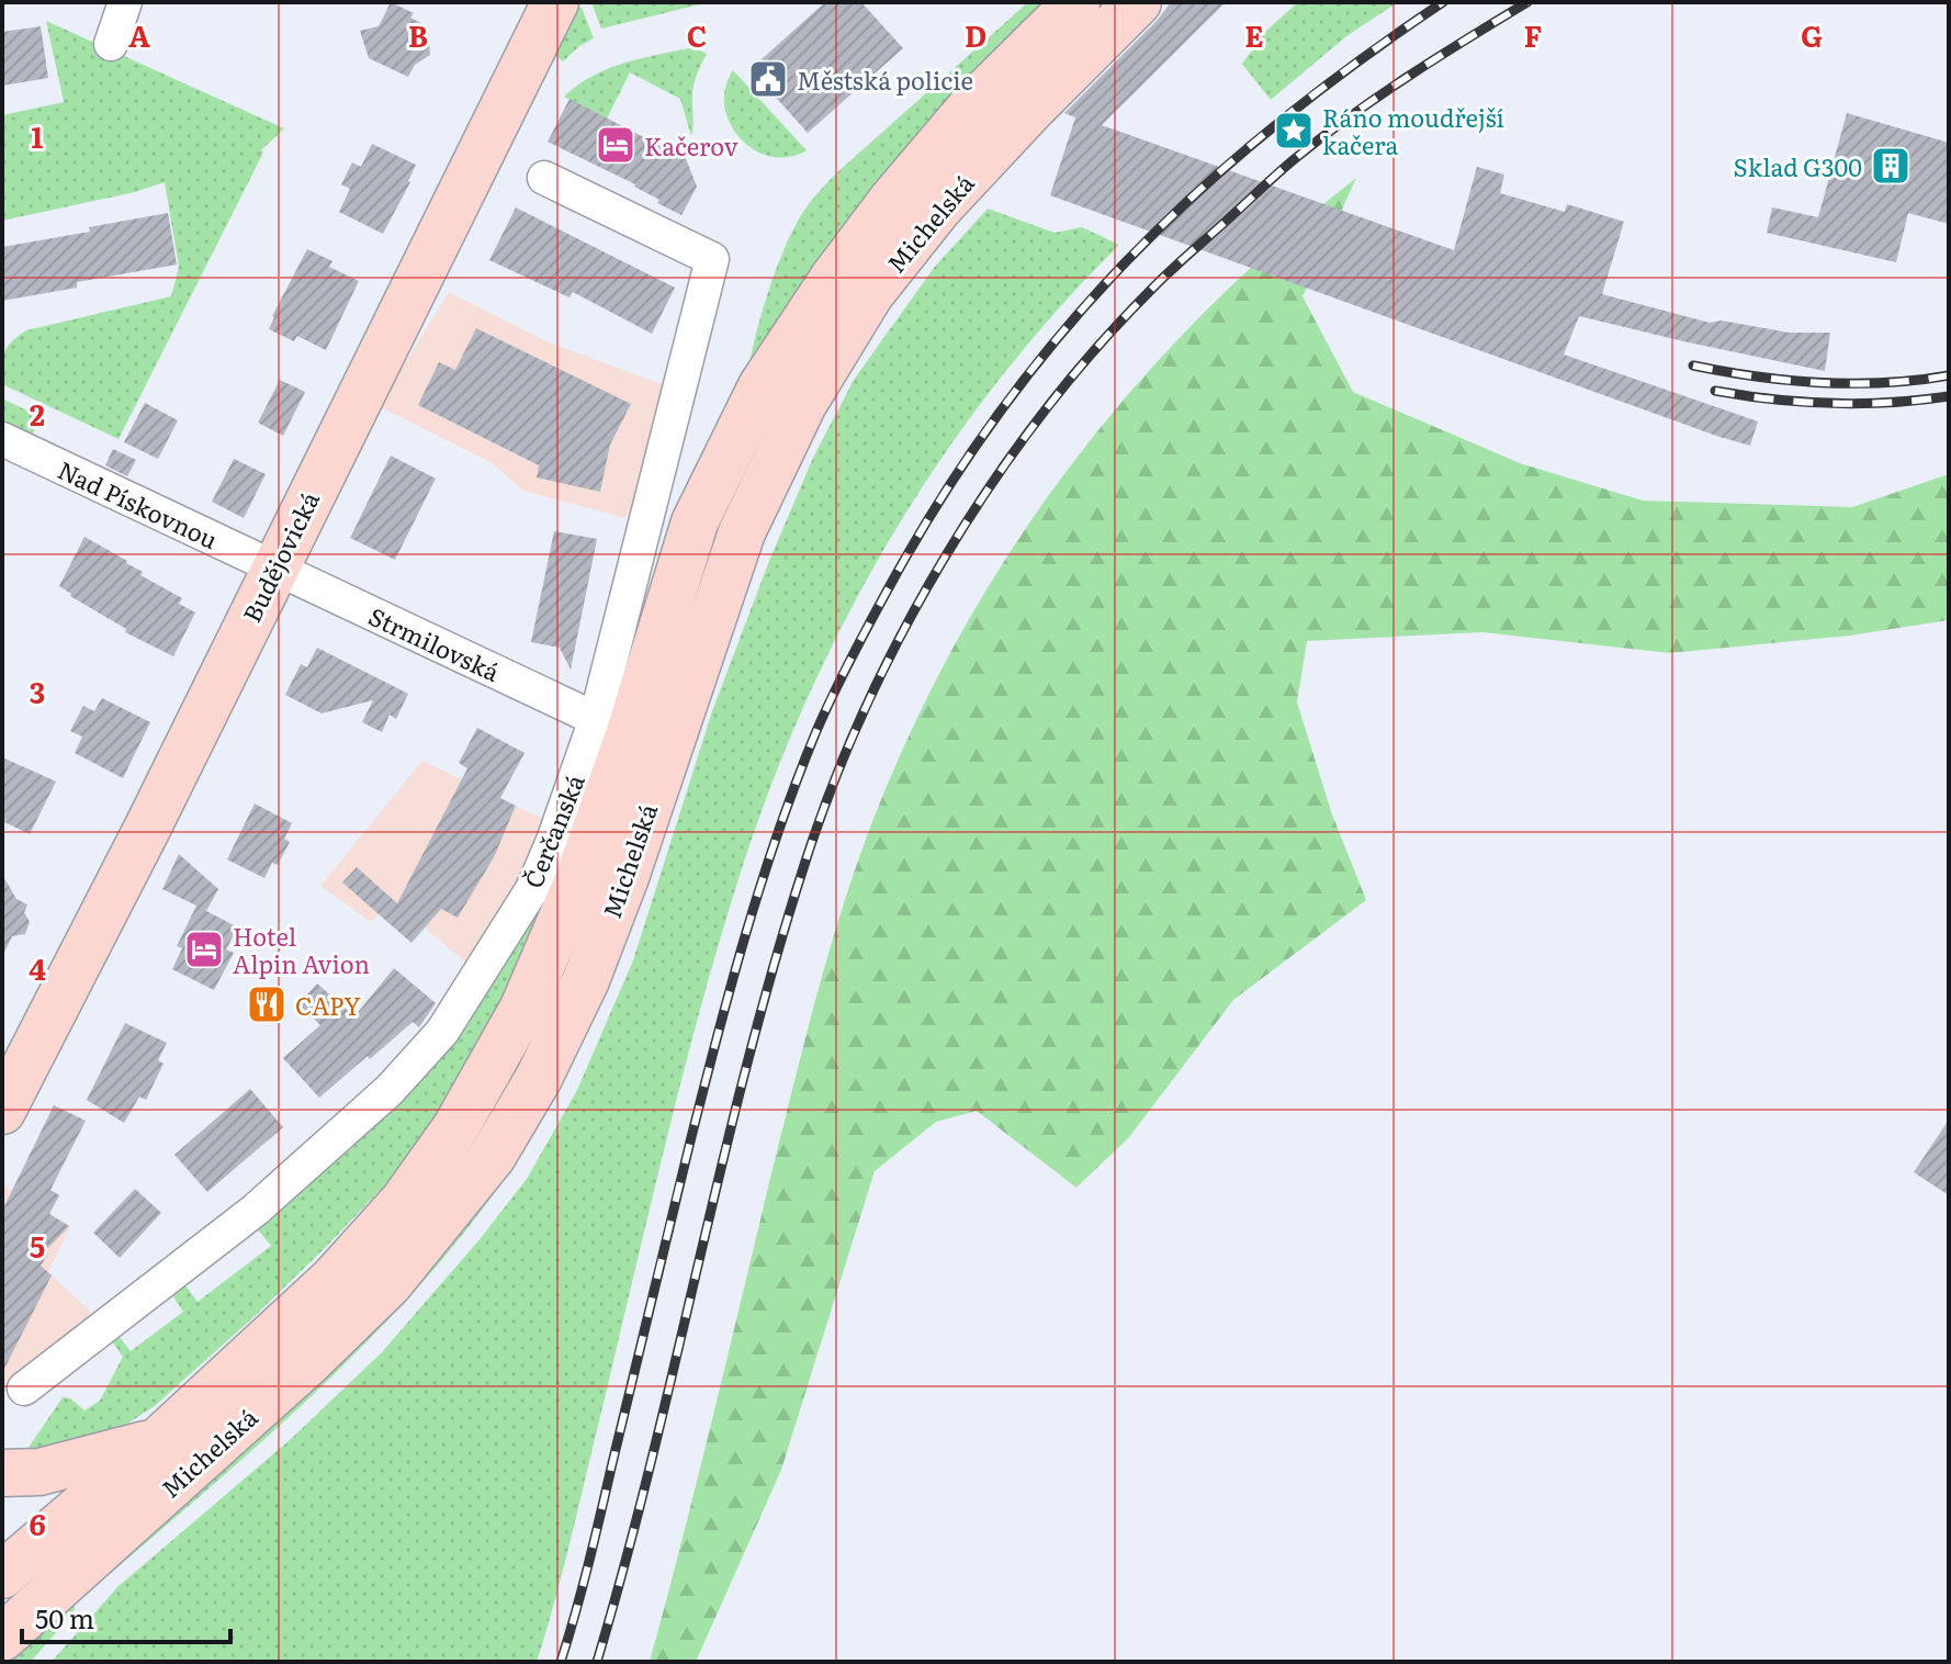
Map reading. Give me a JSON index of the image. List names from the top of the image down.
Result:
{
  "streets": {
    "main road": ["Michelská", "Budějovická"],
    "street": ["Nad Pískovnou", "Strmilovská", "Čerčanská"]
  },
  "crossings": [
    ["Nad Pískovnou", "Budějovická"],
    ["Nad Pískovnou", "Strmilovská"],
    ["Budějovická", "Strmilovská"],
    ["Strmilovská", "Čerčanská"]
  ],
  "places": {
    "public building": ["Městská policie"],
    "place": ["Ráno moudřejší kačera"],
    "hotel": ["Kačerov", "Hotel Alpin Avion"],
    "building": ["Sklad G300"],
    "restaurant": ["CAPY"]
  },
  "scale_bar": "50 m",
  "grid": {
    "columns": [
      "A",
      "B",
      "C",
      "D",
      "E",
      "F",
      "G"
    ],
    "rows": [
      "1",
      "2",
      "3",
      "4",
      "5",
      "6"
    ]
  }
}
